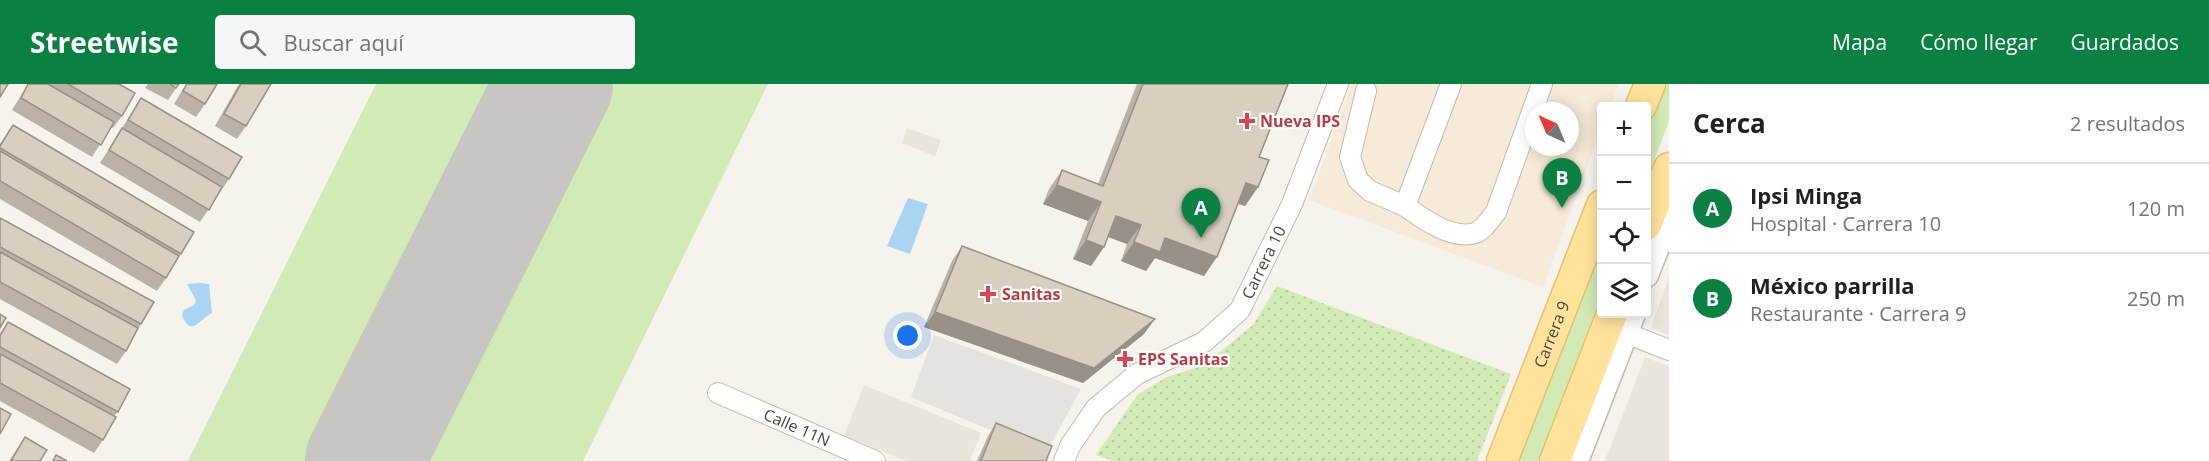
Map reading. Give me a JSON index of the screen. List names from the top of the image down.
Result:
{
  "streets": {
    "main road": ["Carrera 9"],
    "street": ["Carrera 10", "Calle 11N"]
  },
  "places": {
    "health": ["Nueva IPS", "Sanitas", "EPS Sanitas"]
  },
  "north": "top left",
  "page": {
    "header": "Streetwise",
    "search": "Buscar aquí",
    "nav": ["Mapa", "Cómo llegar", "Guardados"],
    "heading": ["Cerca", "2 resultados"],
    "map_buttons": ["+", "−"],
    "pins": ["B", "A"],
    "list": [
      {
        "mark": "A",
        "name": "Ipsi Minga",
        "note": "Hospital · Carrera 10",
        "value": "120 m"
      },
      {
        "mark": "B",
        "name": "México parrilla",
        "note": "Restaurante · Carrera 9",
        "value": "250 m"
      }
    ]
  }
}
